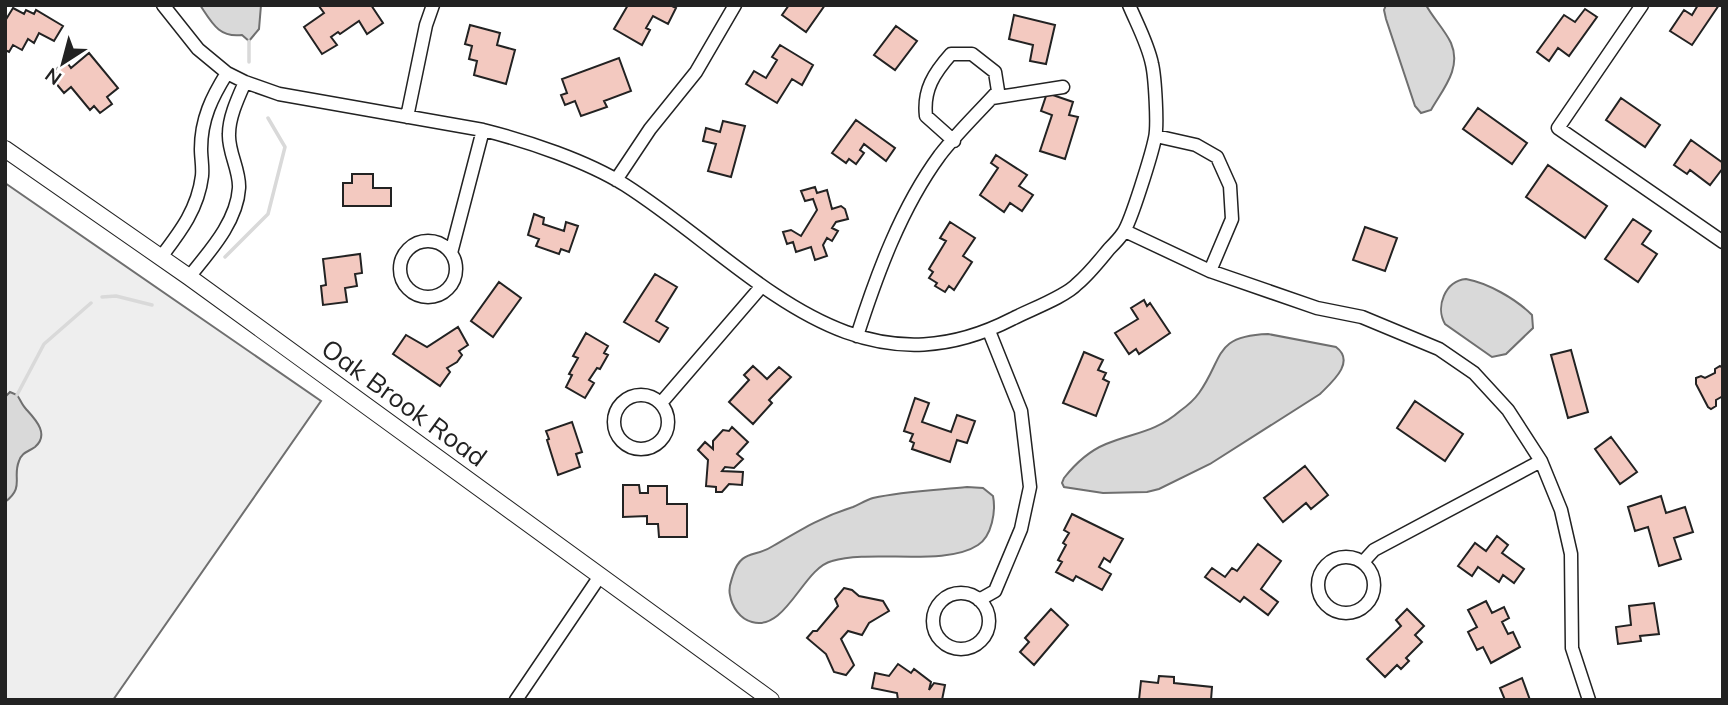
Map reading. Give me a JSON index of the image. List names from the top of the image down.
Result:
{
  "streets": {
    "main road": ["Oak Brook Road"]
  },
  "north": "bottom left"
}
